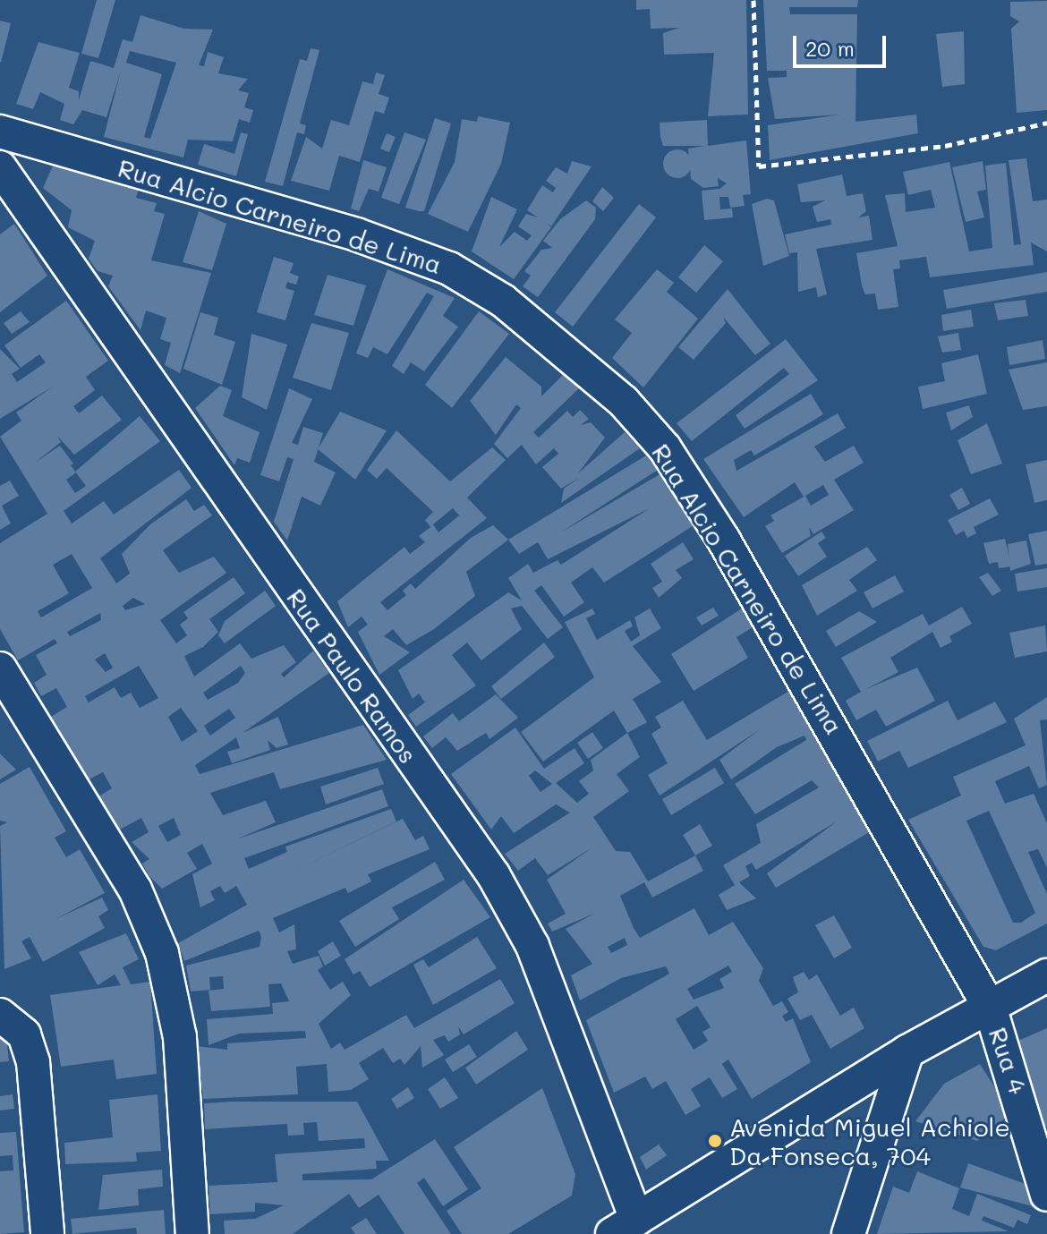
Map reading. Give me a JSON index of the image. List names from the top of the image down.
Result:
{
  "streets": {
    "street": ["Rua Alcio Carneiro de Lima", "Rua Paulo Ramos", "Rua 4"]
  },
  "crossings": [
    ["Rua Alcio Carneiro de Lima", "Rua 4"]
  ],
  "places": ["Avenida Miguel Achiole Da Fonseca, 704"],
  "scale_bar": "20 m"
}
